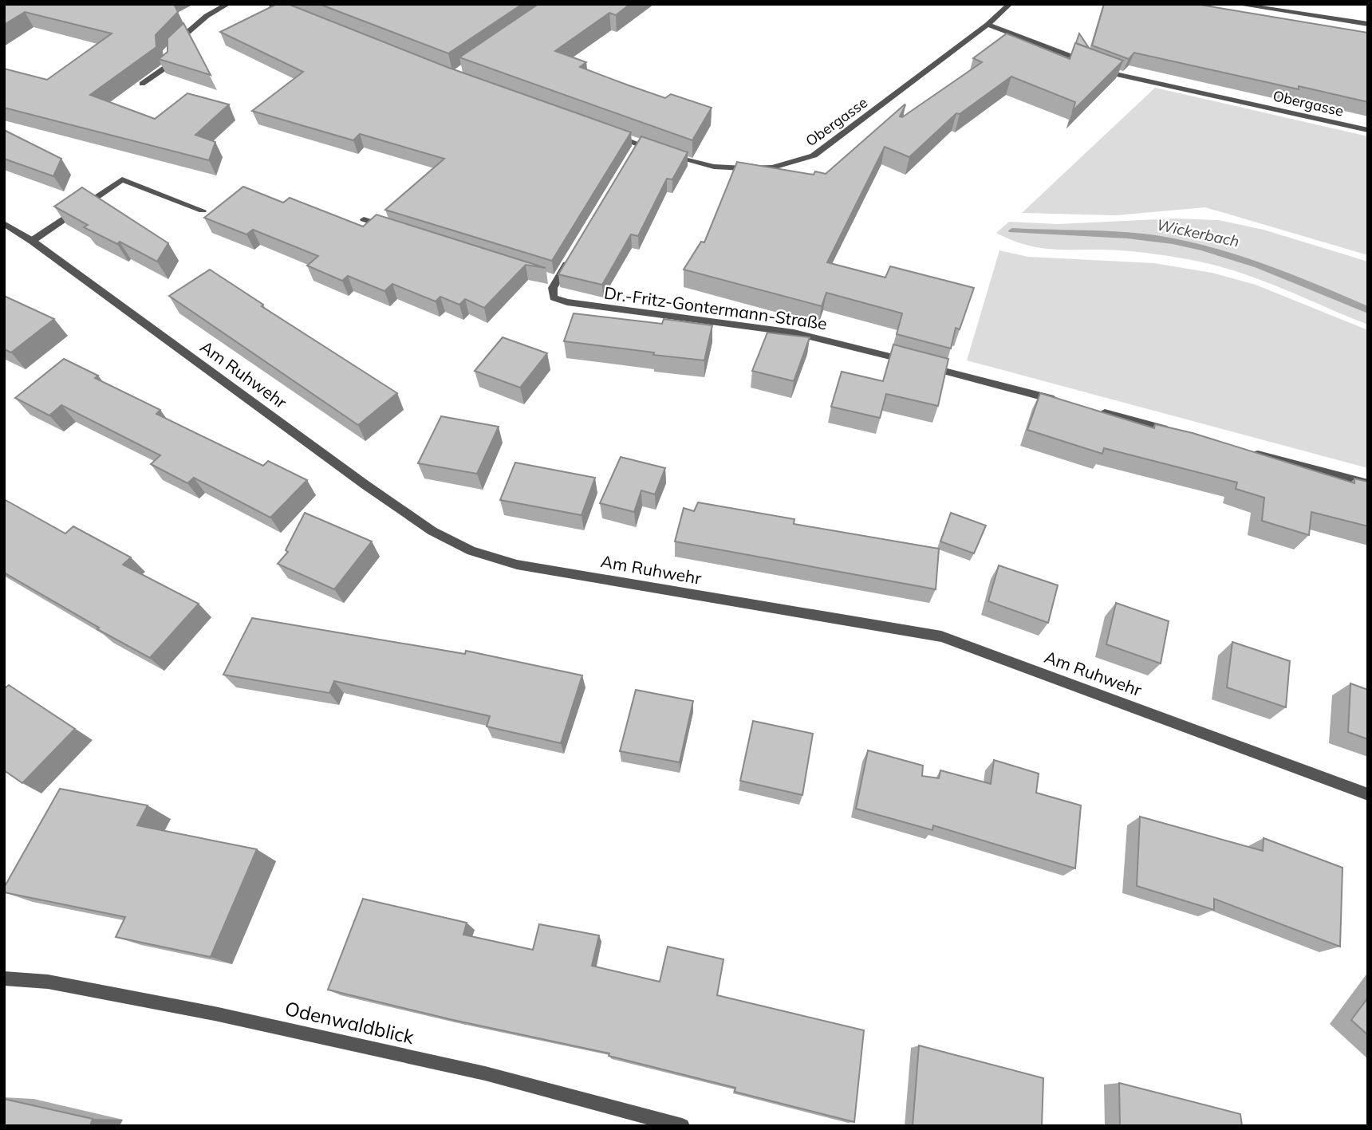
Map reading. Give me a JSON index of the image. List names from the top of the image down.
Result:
{
  "streets": {
    "street": [
      "Obergasse",
      "Dr.-Fritz-Gontermann-Straße",
      "Am Ruhwehr",
      "Odenwaldblick"
    ]
  },
  "water": ["Wickerbach"]
}
